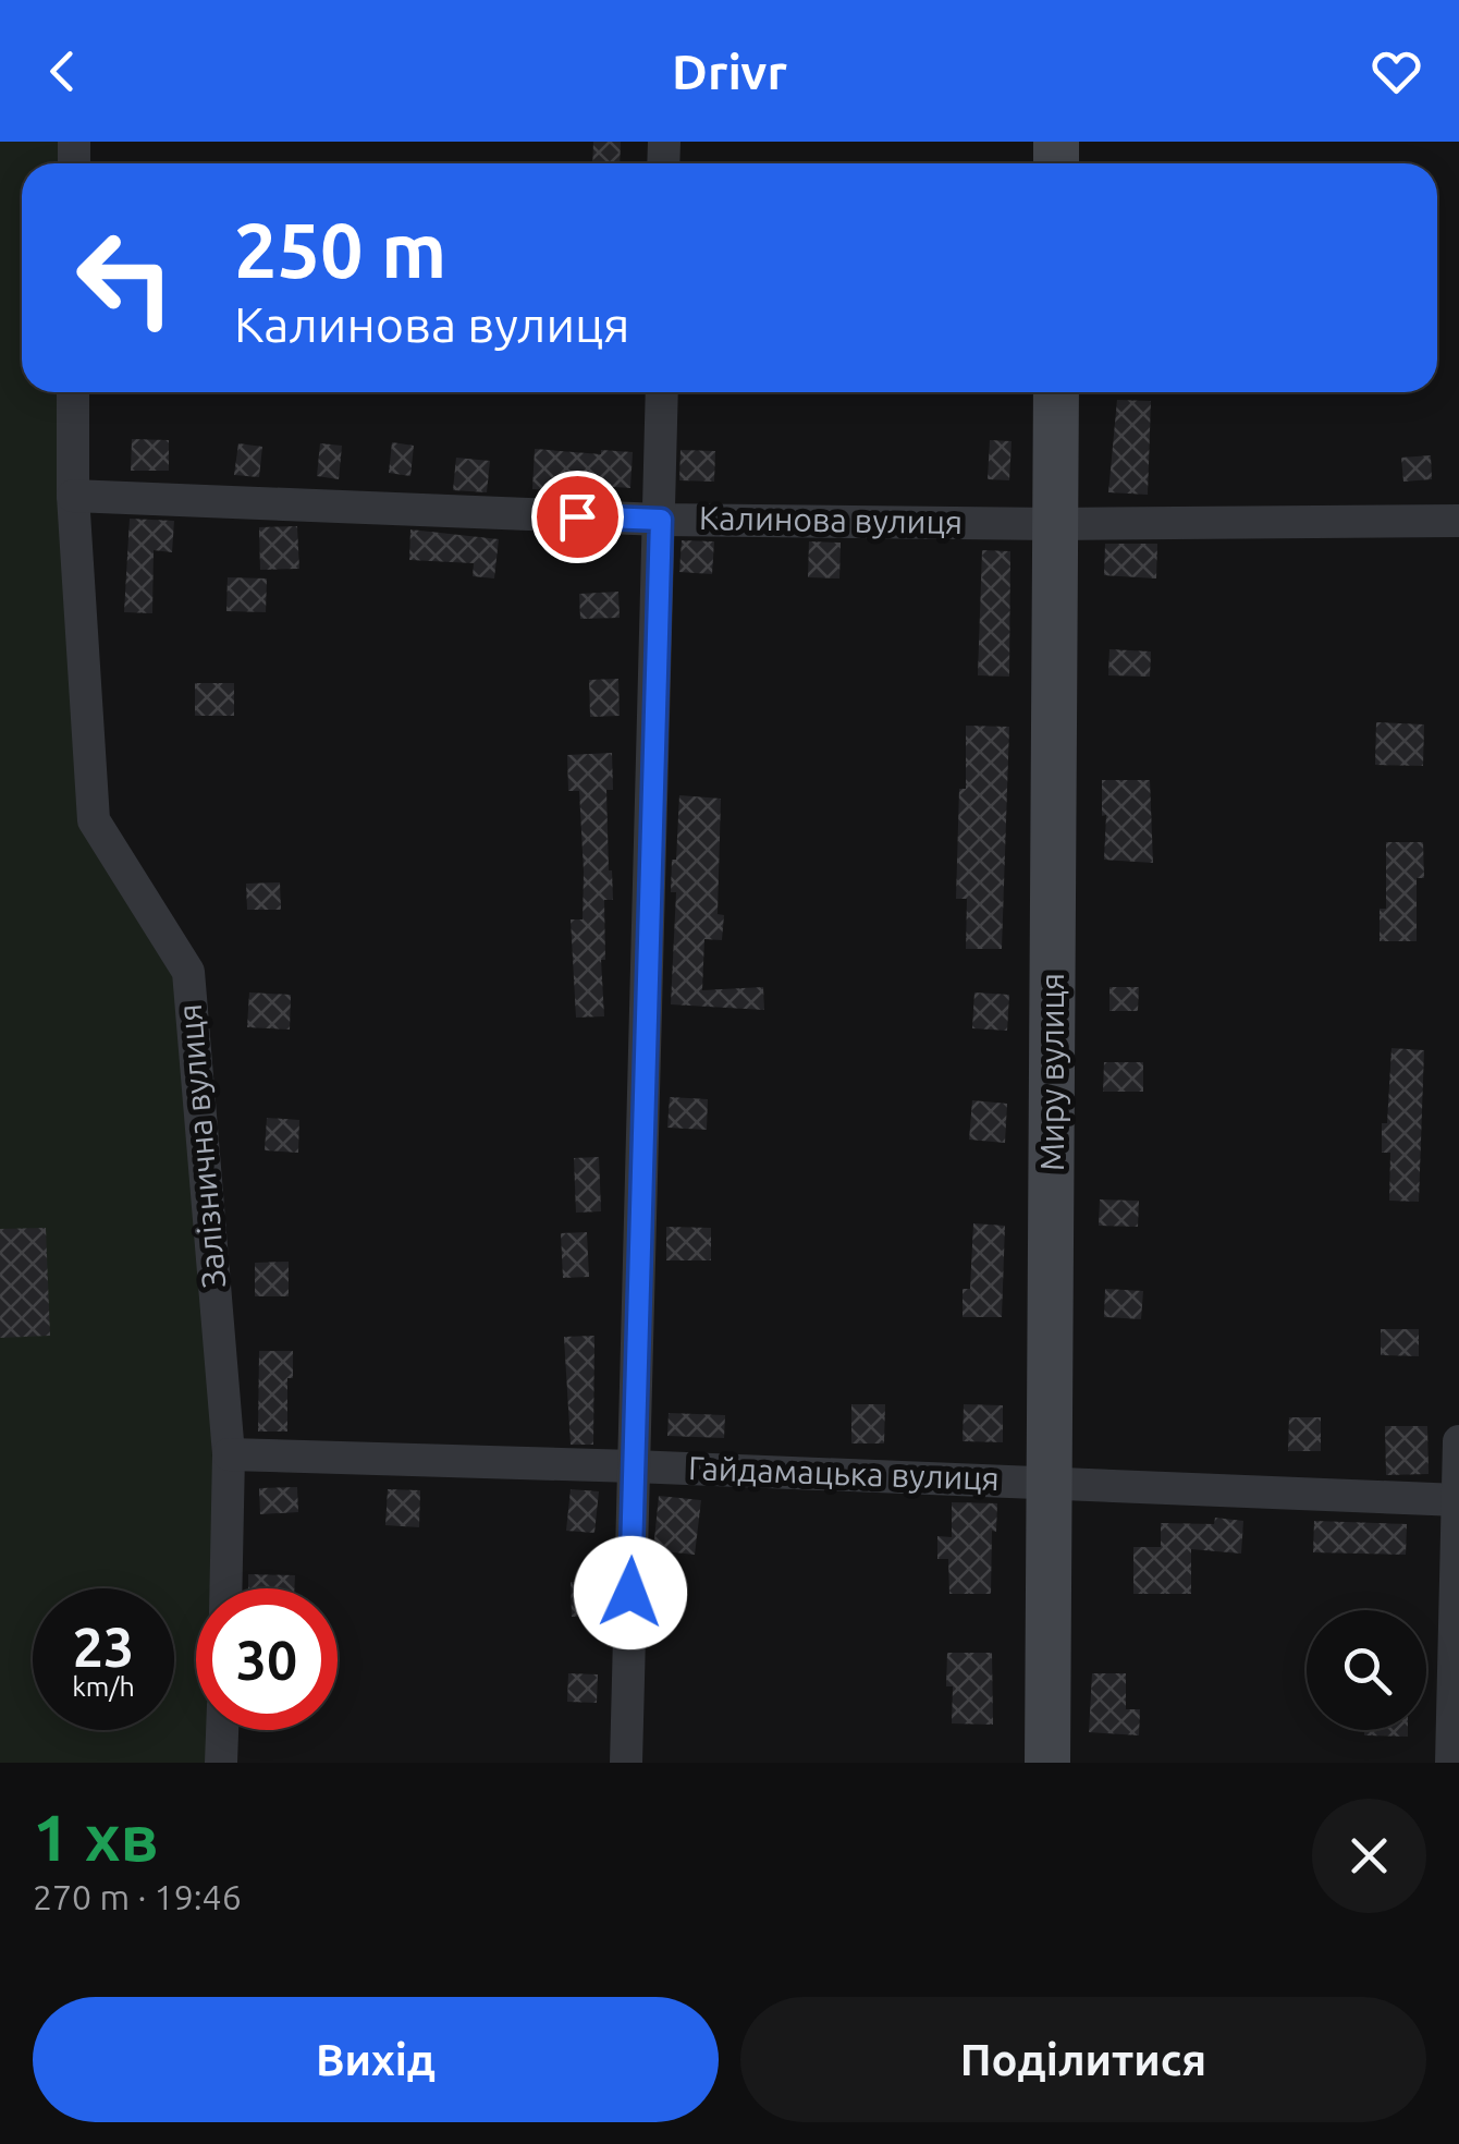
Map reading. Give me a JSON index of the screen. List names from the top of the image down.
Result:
{
  "streets": {
    "main road": ["Миру вулиця"],
    "street": ["Калинова вулиця", "Залізнична вулиця", "Гайдамацька вулиця"]
  },
  "crossings": [
    ["Калинова вулиця", "Миру вулиця"],
    ["Калинова вулиця", "Залізнична вулиця"],
    ["Миру вулиця", "Гайдамацька вулиця"],
    ["Залізнична вулиця", "Гайдамацька вулиця"]
  ],
  "page": {
    "header": "Drivr",
    "turn": ["250 m", "Калинова вулиця"],
    "speed": "23 km/h",
    "limit": "30",
    "heading": ["1 хв", "270 m · 19:46"],
    "buttons": ["Вихід", "Поділитися"]
  }
}
